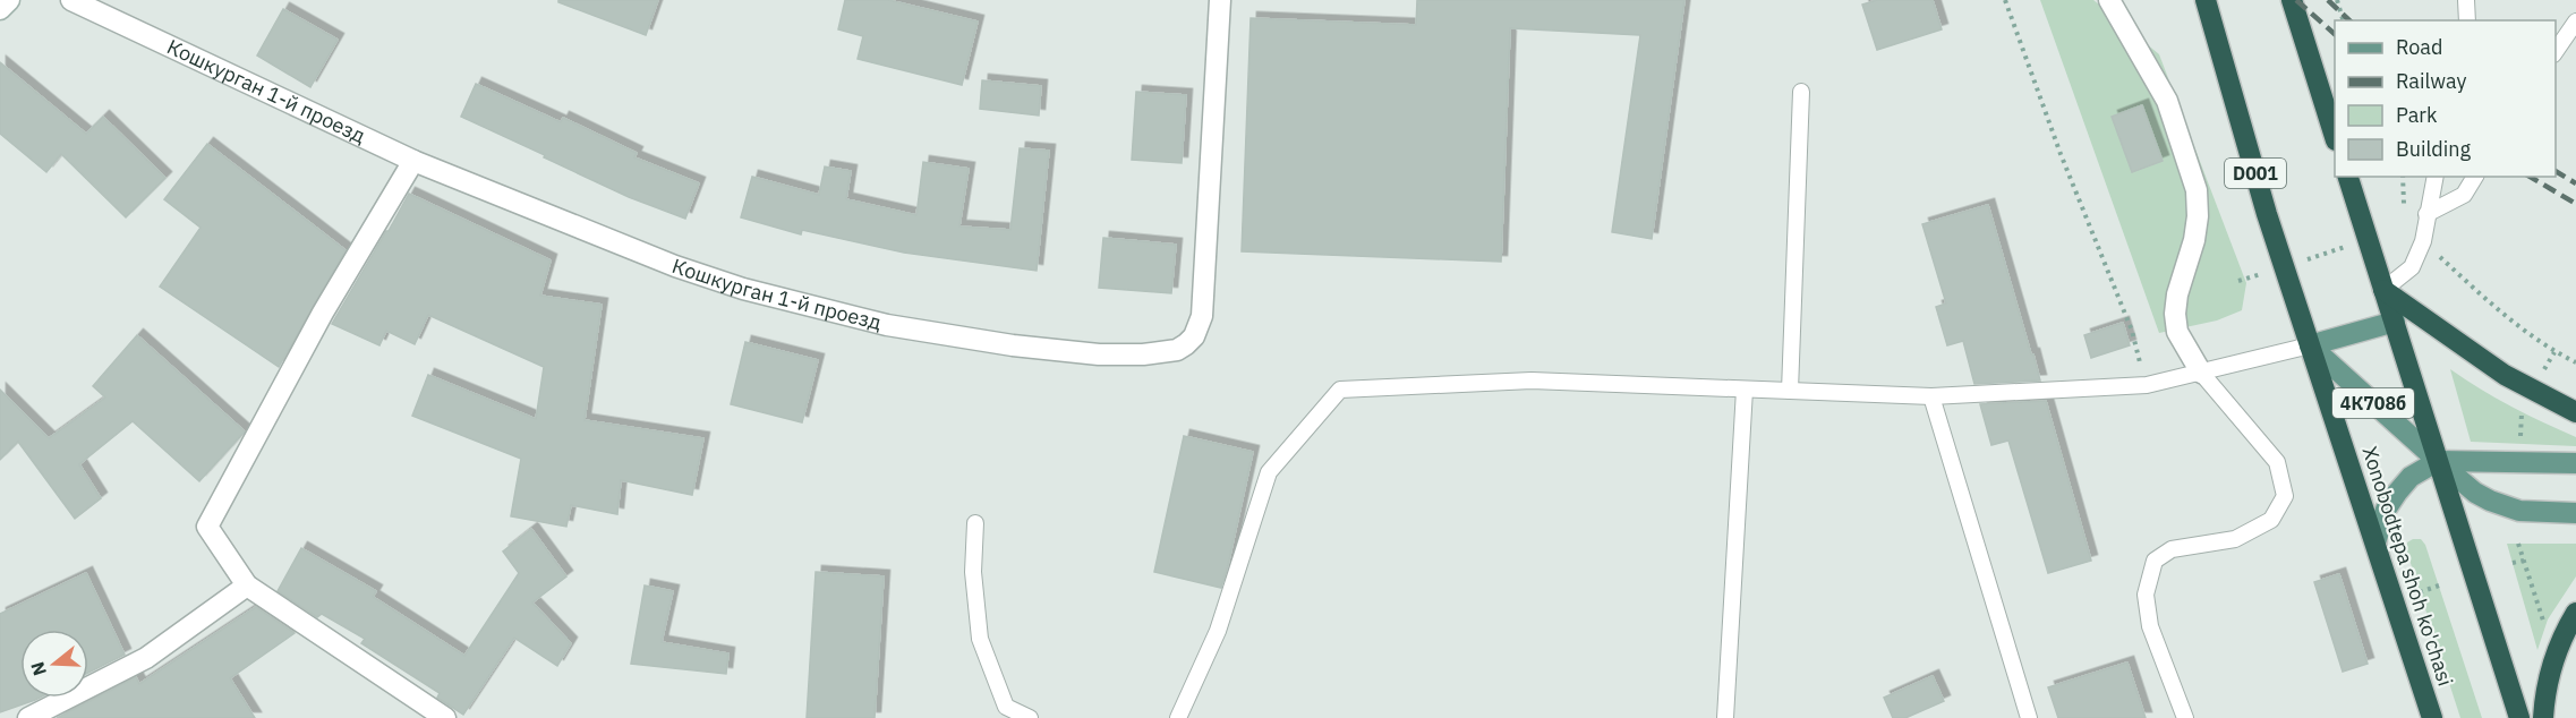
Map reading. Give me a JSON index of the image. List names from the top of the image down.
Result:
{
  "streets": {
    "highway": ["D001", "Xonobodtepa shoh ko'chasi"],
    "main road": ["4К708б"],
    "street": ["Кошкурган 1-й проезд"]
  },
  "crossings": [
    ["4К708б", "Xonobodtepa shoh ko'chasi"]
  ],
  "legend": [
    "Road",
    "Railway",
    "Park",
    "Building"
  ],
  "north": "left"
}
